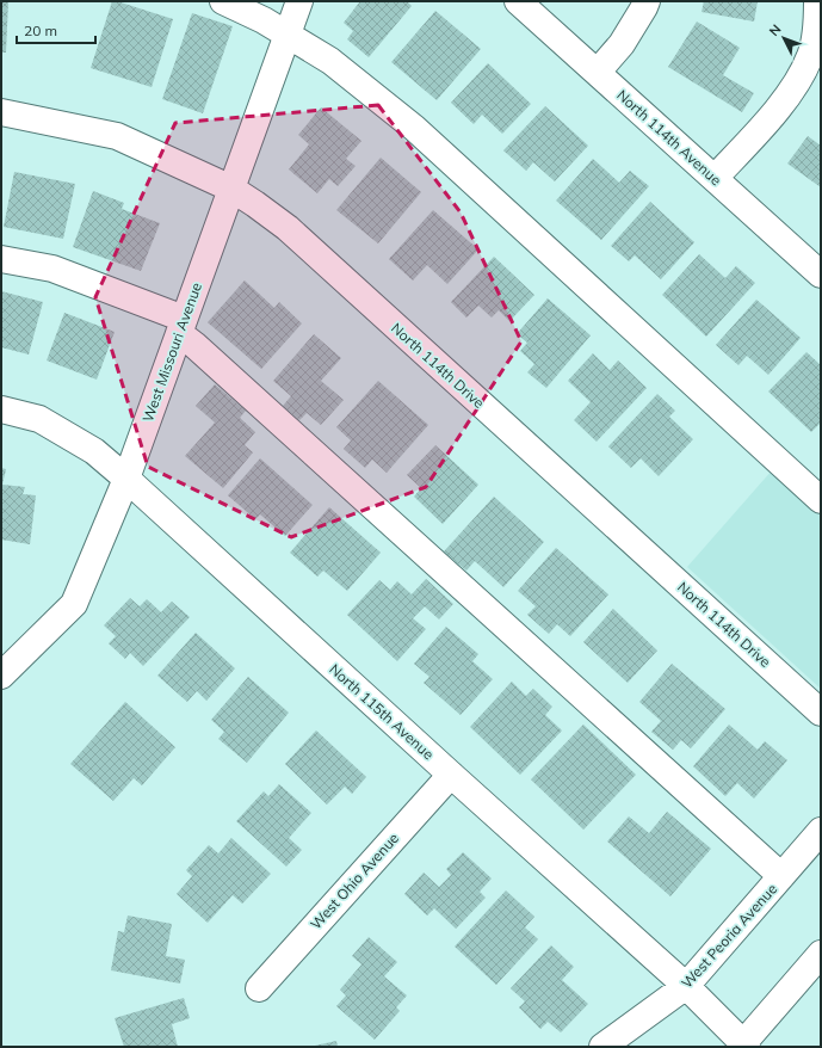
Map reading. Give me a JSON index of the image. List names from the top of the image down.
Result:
{
  "streets": {
    "street": [
      "North 114th Avenue",
      "West Missouri Avenue",
      "North 114th Drive",
      "North 115th Avenue",
      "West Ohio Avenue",
      "West Peoria Avenue"
    ]
  },
  "crossings": [
    ["West Missouri Avenue", "North 114th Drive"],
    ["West Missouri Avenue", "North 115th Avenue"],
    ["North 115th Avenue", "West Ohio Avenue"],
    ["North 115th Avenue", "West Peoria Avenue"]
  ],
  "scale_bar": "20 m",
  "north": "top left"
}
